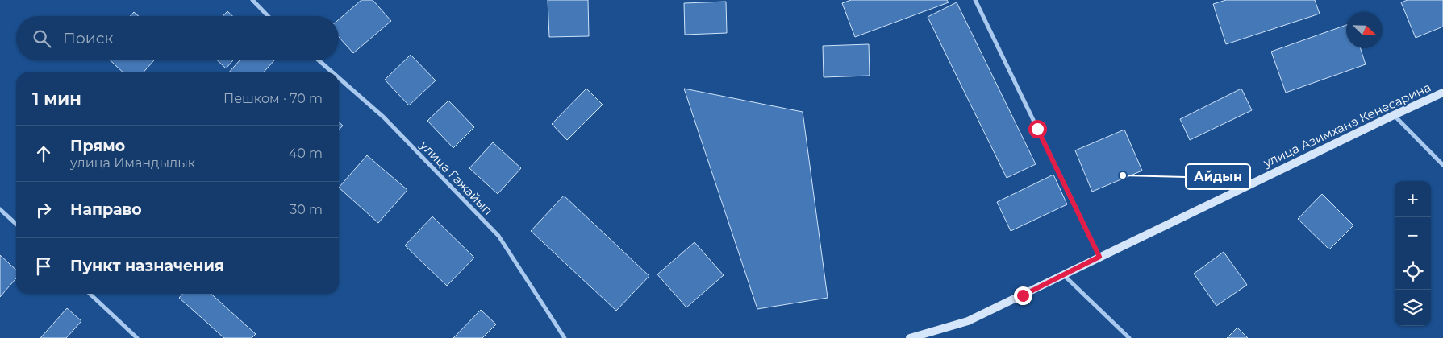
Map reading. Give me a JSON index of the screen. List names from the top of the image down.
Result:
{
  "streets": {
    "street": ["улица Азимхана Кенесарина", "улица Гажайып"]
  },
  "places": ["Айдын"],
  "north": "bottom right",
  "page": {
    "search": "Поиск",
    "heading": ["1 мин", "Пешком · 70 m"],
    "list": [
      ["Прямо", "улица Имандылык", "40 m"],
      ["Направо", "30 m"],
      "Пункт назначения"
    ],
    "map_buttons": ["+", "−"]
  }
}
